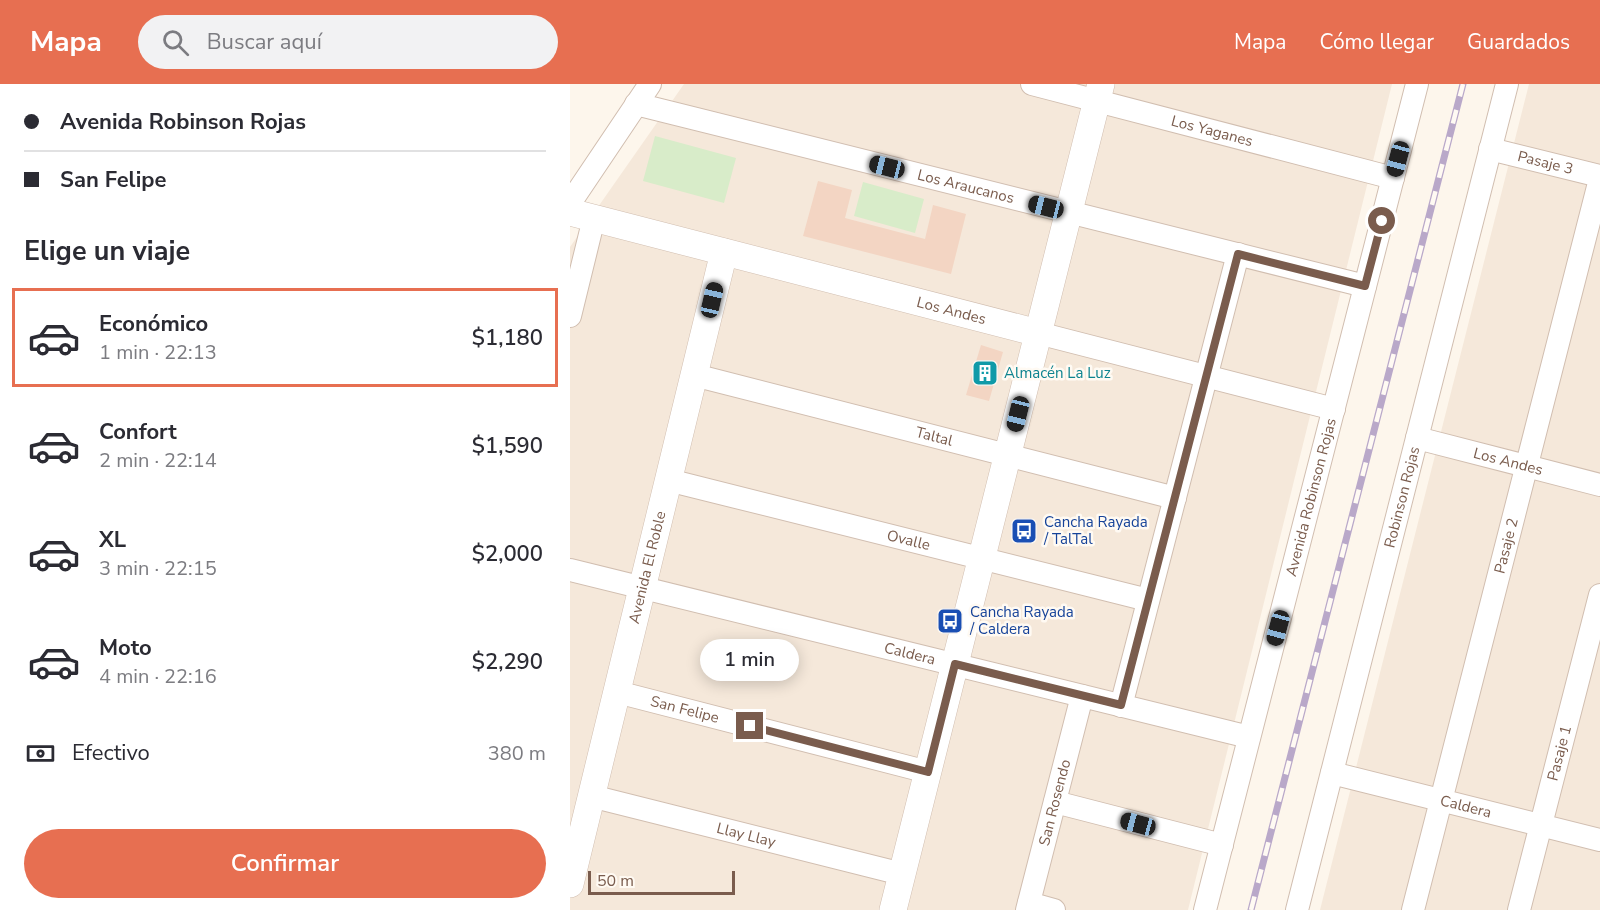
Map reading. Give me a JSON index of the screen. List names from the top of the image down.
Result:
{
  "streets": {
    "street": [
      "Los Yaganes",
      "Pasaje 3",
      "Los Araucanos",
      "Los Andes",
      "Taltal",
      "Avenida Robinson Rojas",
      "Robinson Rojas",
      "Ovalle",
      "Pasaje 2",
      "Avenida El Roble",
      "Caldera",
      "San Felipe",
      "Pasaje 1",
      "San Rosendo",
      "Llay Llay"
    ]
  },
  "crossings": [
    ["Los Yaganes", "Avenida Robinson Rojas"],
    ["Pasaje 3", "Robinson Rojas"],
    ["Pasaje 3", "Pasaje 2"],
    ["Los Araucanos", "Avenida Robinson Rojas"],
    ["Los Andes", "Avenida Robinson Rojas"],
    ["Los Andes", "Robinson Rojas"],
    ["Los Andes", "Pasaje 2"],
    ["Los Andes", "Avenida El Roble"],
    ["Taltal", "Avenida El Roble"],
    ["Avenida Robinson Rojas", "Caldera"],
    ["Robinson Rojas", "Caldera"],
    ["Ovalle", "Avenida El Roble"],
    ["Pasaje 2", "Caldera"],
    ["Avenida El Roble", "Caldera"],
    ["Avenida El Roble", "San Felipe"],
    ["Avenida El Roble", "Llay Llay"],
    ["Caldera", "Pasaje 1"],
    ["Caldera", "San Rosendo"]
  ],
  "places": {
    "building": ["Almacén La Luz"],
    "bus stop": ["Cancha Rayada / TalTal", "Cancha Rayada / Caldera"]
  },
  "scale_bar": "50 m",
  "page": {
    "header": "Mapa",
    "search": "Buscar aquí",
    "nav": ["Mapa", "Cómo llegar", "Guardados"],
    "banner": ["Avenida Robinson Rojas", "San Felipe"],
    "heading": "Elige un viaje",
    "list": [
      {
        "name": "Económico",
        "note": "1 min · 22:13",
        "value": "$1,180"
      },
      {
        "name": "Confort",
        "note": "2 min · 22:14",
        "value": "$1,590"
      },
      {
        "name": "XL",
        "note": "3 min · 22:15",
        "value": "$2,000"
      },
      {
        "name": "Moto",
        "note": "4 min · 22:16",
        "value": "$2,290"
      }
    ],
    "bubble": "1 min",
    "pay": ["Efectivo", "380 m"],
    "buttons": "Confirmar",
    "scale": "50 m"
  }
}
